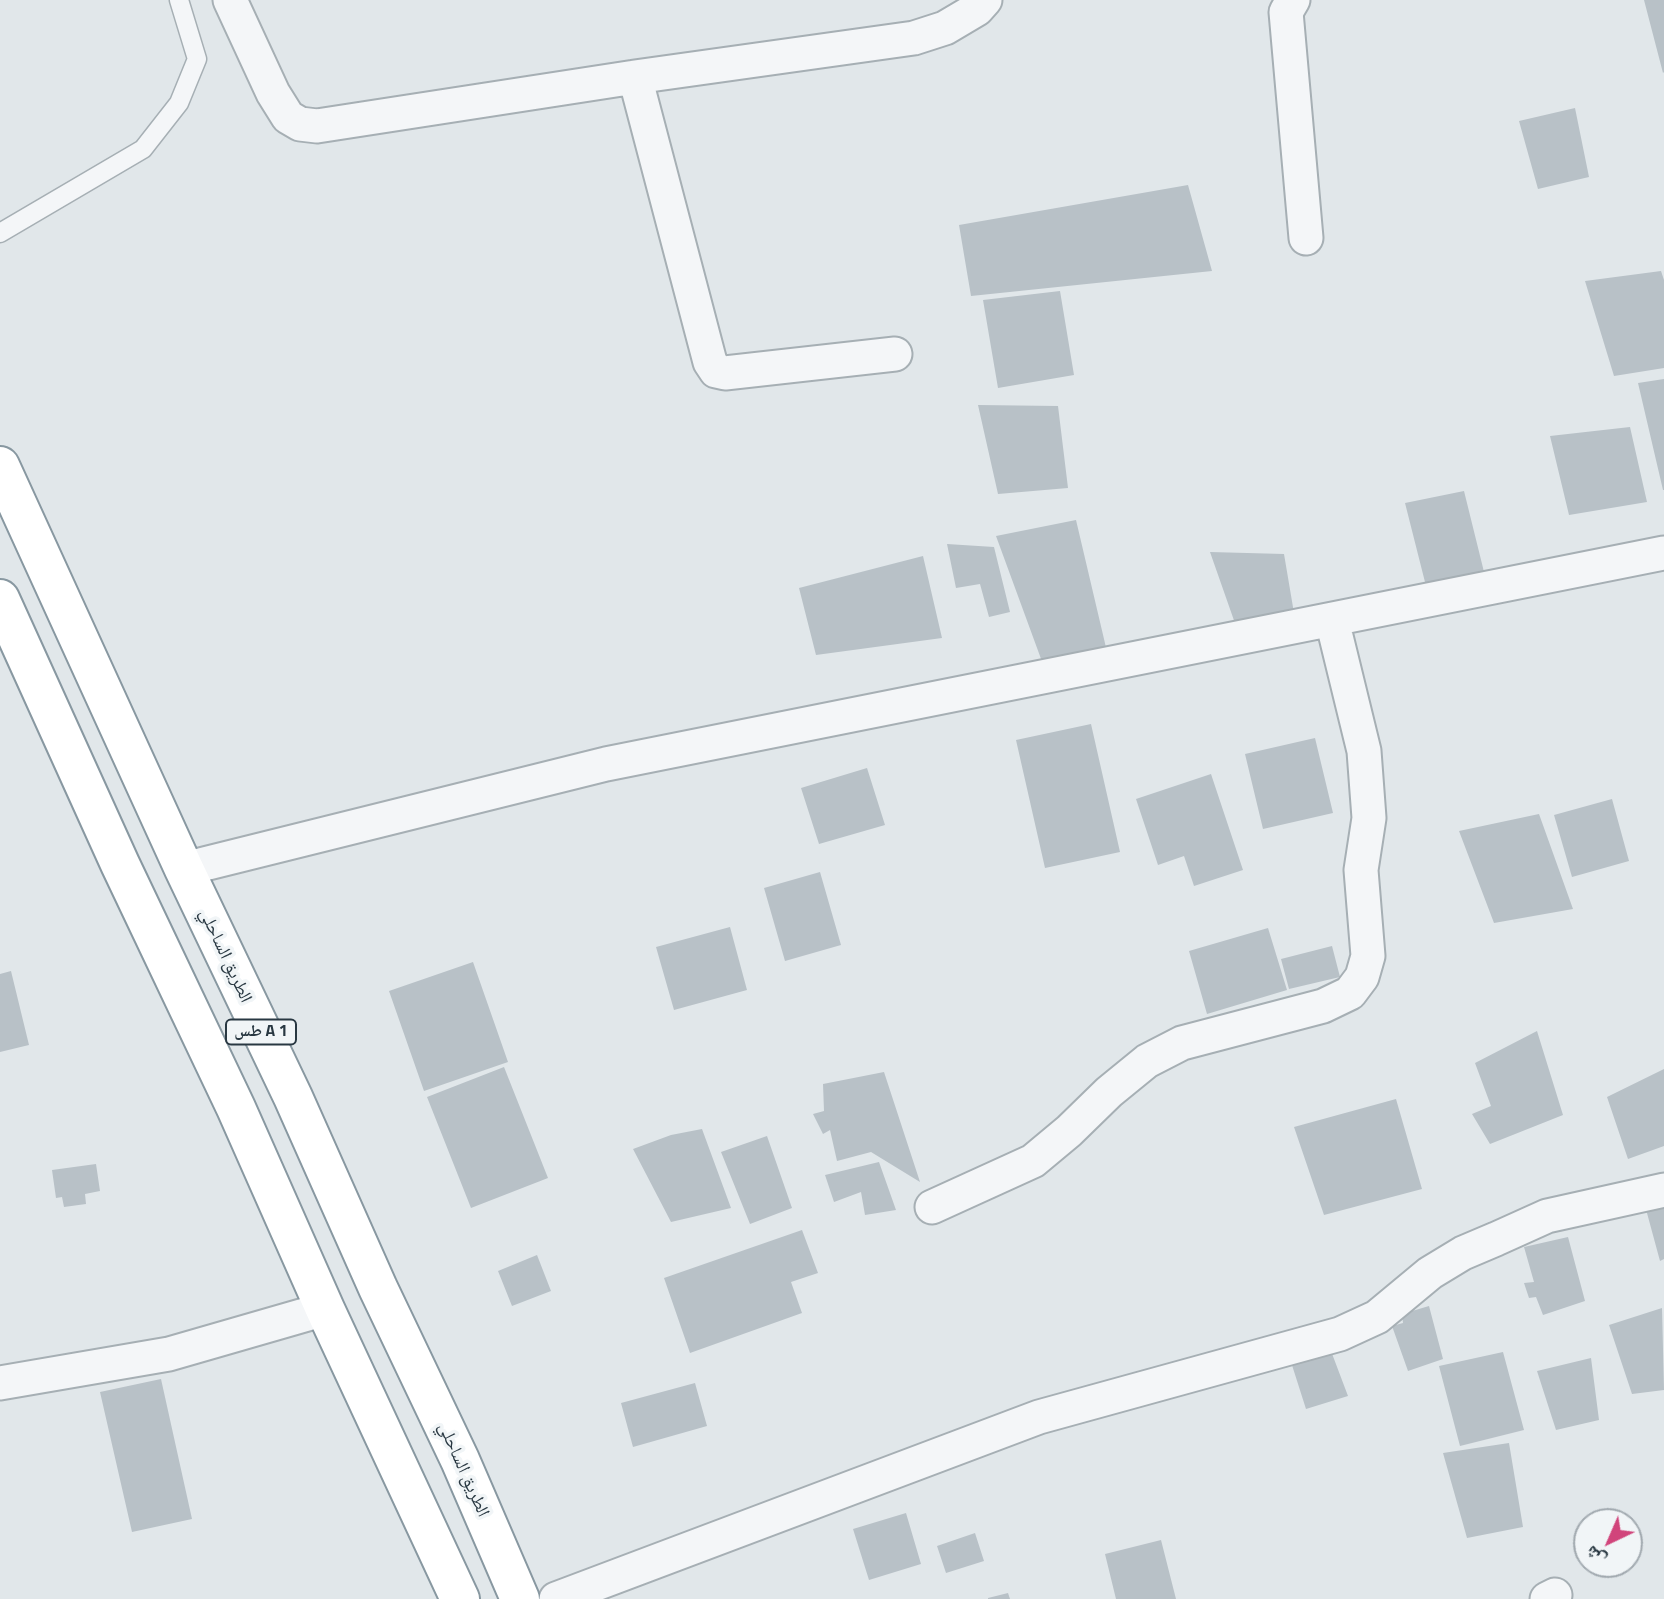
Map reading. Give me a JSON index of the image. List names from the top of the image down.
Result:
{
  "streets": {
    "highway": ["الطريق الساحلي", "طس A 1"]
  },
  "north": "bottom left"
}
